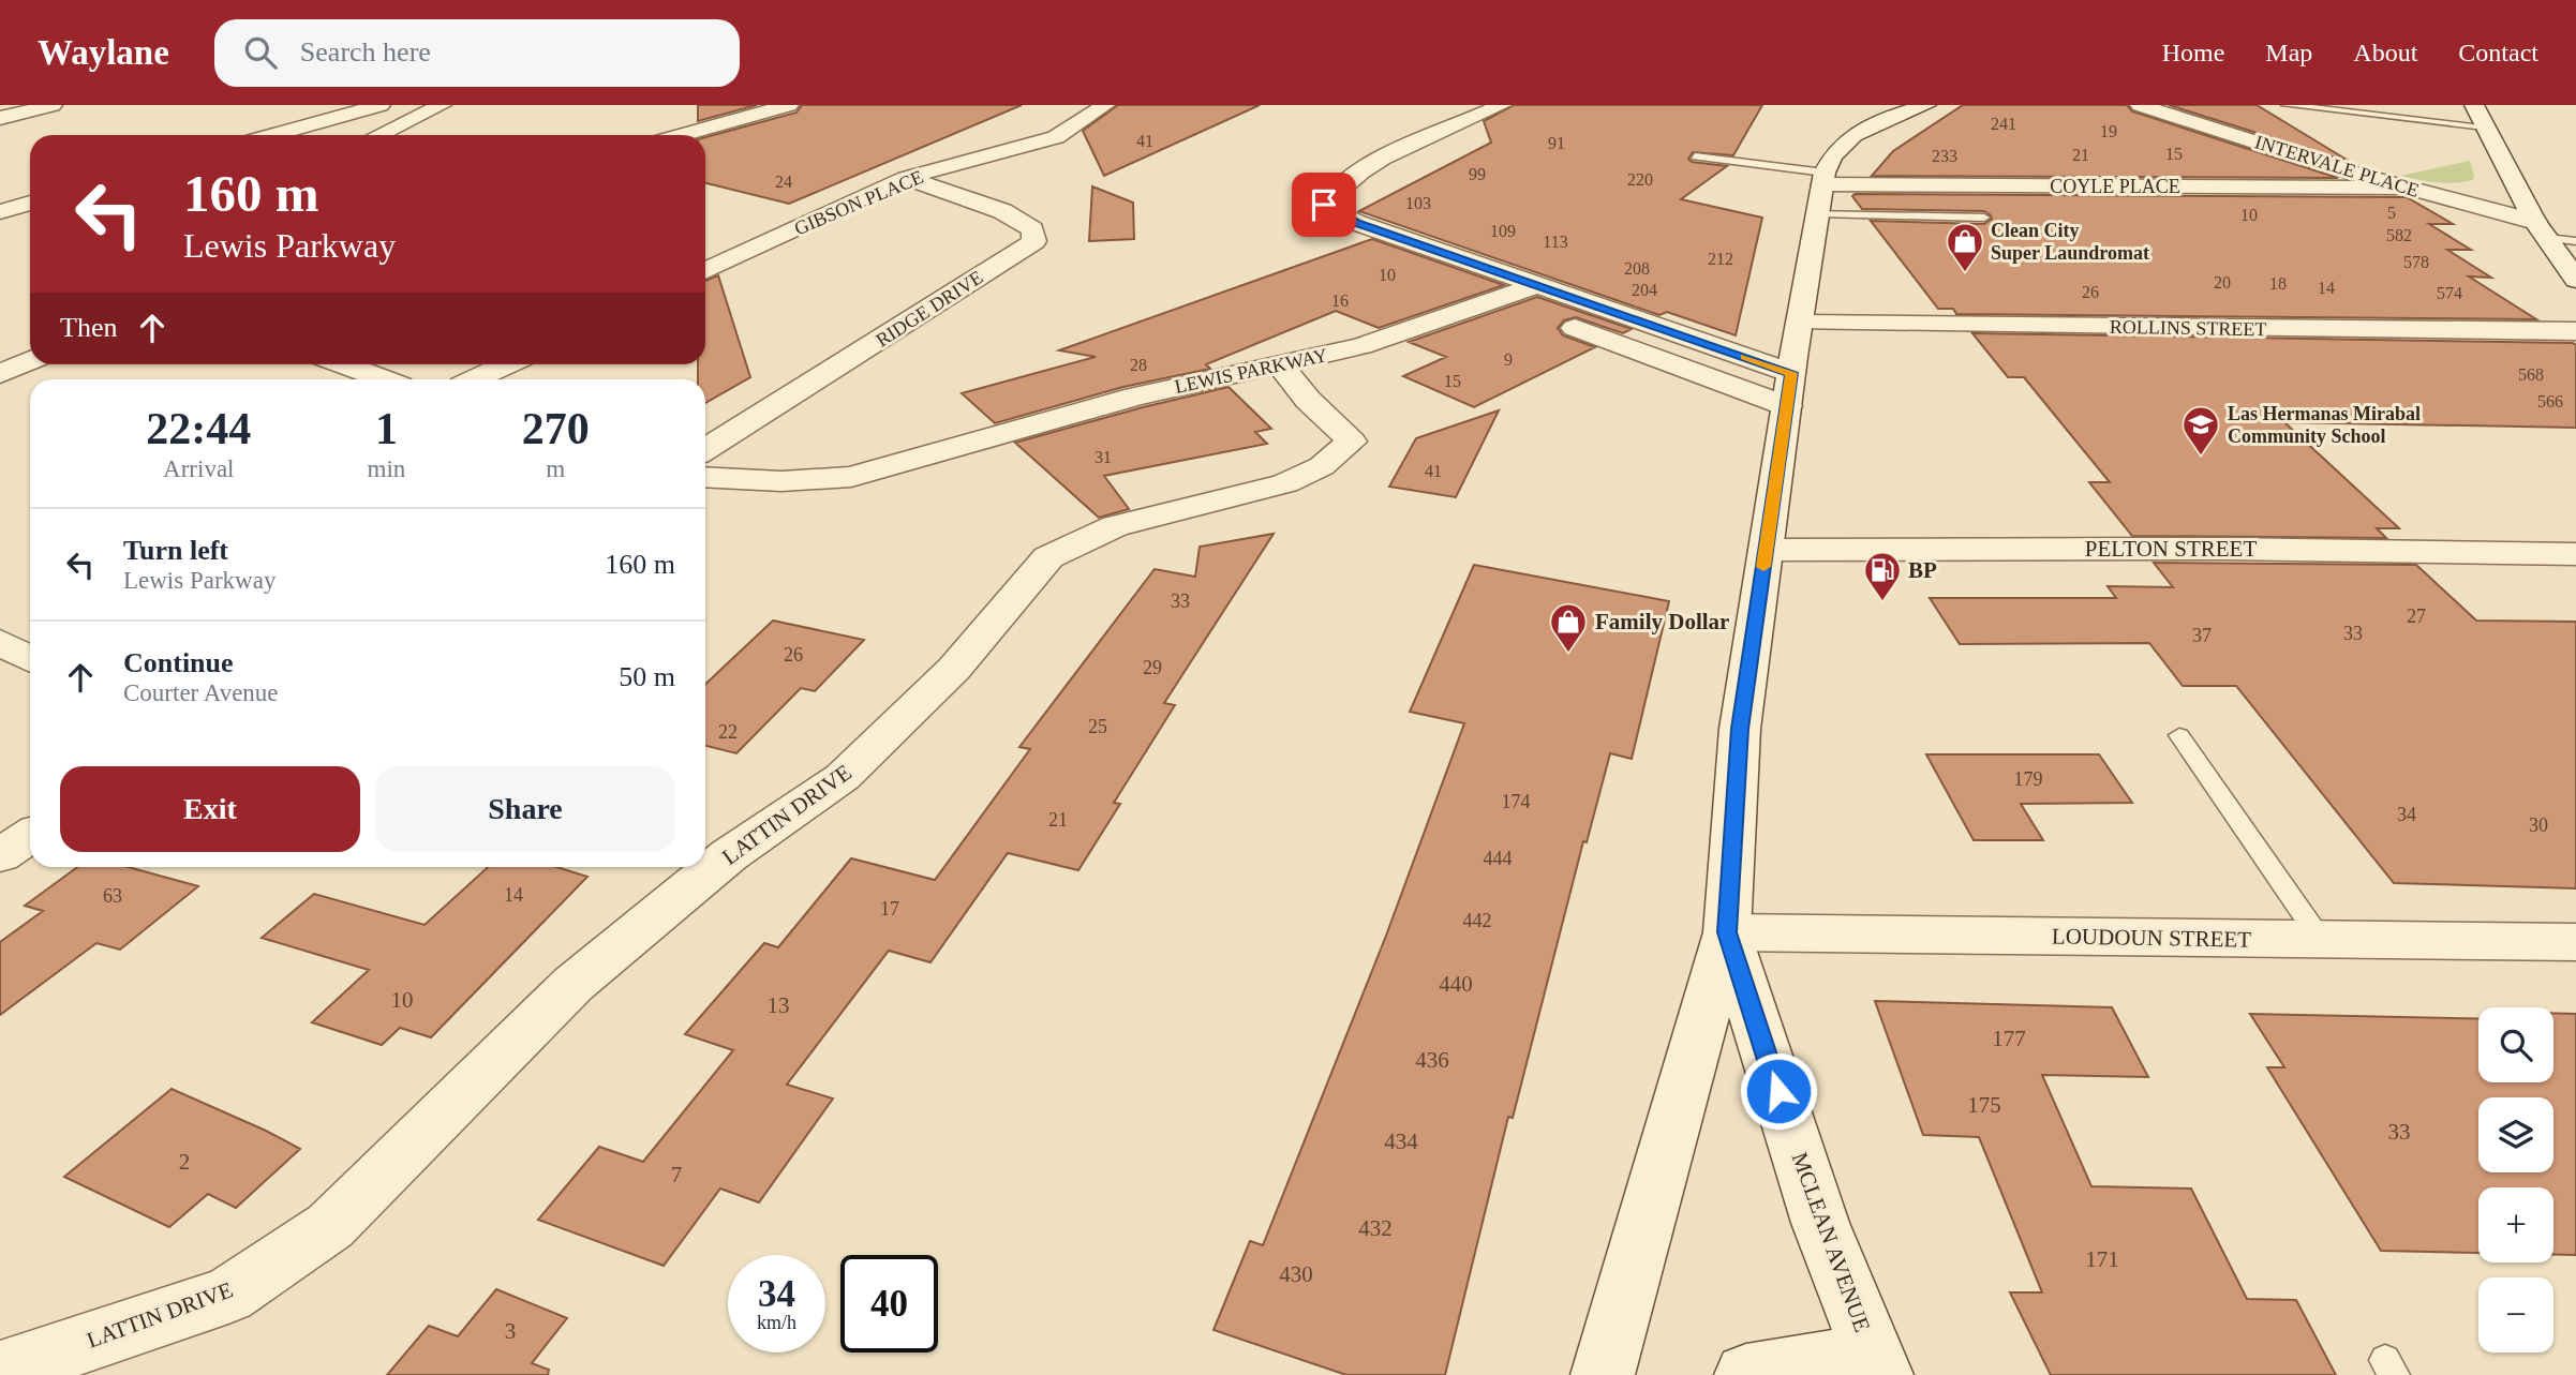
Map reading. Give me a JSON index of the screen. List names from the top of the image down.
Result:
{
  "streets": {
    "street": [
      "INTERVALE PLACE",
      "COYLE PLACE",
      "GIBSON PLACE",
      "RIDGE DRIVE",
      "ROLLINS STREET",
      "LEWIS PARKWAY",
      "PELTON STREET",
      "LATTIN DRIVE",
      "LOUDOUN STREET",
      "MCLEAN AVENUE"
    ]
  },
  "crossings": [
    ["INTERVALE PLACE", "COYLE PLACE"],
    ["COYLE PLACE", "MCLEAN AVENUE"],
    ["GIBSON PLACE", "RIDGE DRIVE"],
    ["ROLLINS STREET", "MCLEAN AVENUE"],
    ["LEWIS PARKWAY", "LATTIN DRIVE"],
    ["PELTON STREET", "MCLEAN AVENUE"],
    ["LOUDOUN STREET", "MCLEAN AVENUE"]
  ],
  "places": {
    "shop": ["Clean City Super Laundromat", "Family Dollar"],
    "school or university": ["Las Hermanas Mirabal Community School"],
    "fuel station": ["BP"]
  },
  "house_numbers": [
    "241",
    "19",
    "41",
    "91",
    "15",
    "21",
    "233",
    "99",
    "220",
    "24",
    "103",
    "5",
    "10",
    "109",
    "582",
    "113",
    "212",
    "578",
    "208",
    "10",
    "20",
    "18",
    "14",
    "204",
    "26",
    "574",
    "16",
    "9",
    "28",
    "568",
    "15",
    "566",
    "31",
    "41",
    "33",
    "27",
    "33",
    "37",
    "26",
    "29",
    "25",
    "22",
    "179",
    "174",
    "34",
    "21",
    "30",
    "444",
    "14",
    "63",
    "17",
    "442",
    "440",
    "10",
    "13",
    "177",
    "436",
    "175",
    "33",
    "434",
    "2",
    "7",
    "432",
    "171",
    "430",
    "3"
  ],
  "page": {
    "header": "Waylane",
    "search": "Search here",
    "nav": [
      "Home",
      "Map",
      "About",
      "Contact"
    ],
    "turn": ["160 m", "Lewis Parkway"],
    "then": "Then",
    "eta": [
      "22:44",
      "Arrival",
      "1",
      "min",
      "270",
      "m"
    ],
    "list": [
      {
        "name": "Turn left",
        "note": "Lewis Parkway",
        "value": "160 m"
      },
      {
        "name": "Continue",
        "note": "Courter Avenue",
        "value": "50 m"
      }
    ],
    "buttons": ["Exit", "Share"],
    "map_buttons": ["+", "−"],
    "speed": "34 km/h",
    "limit": "40"
  }
}
